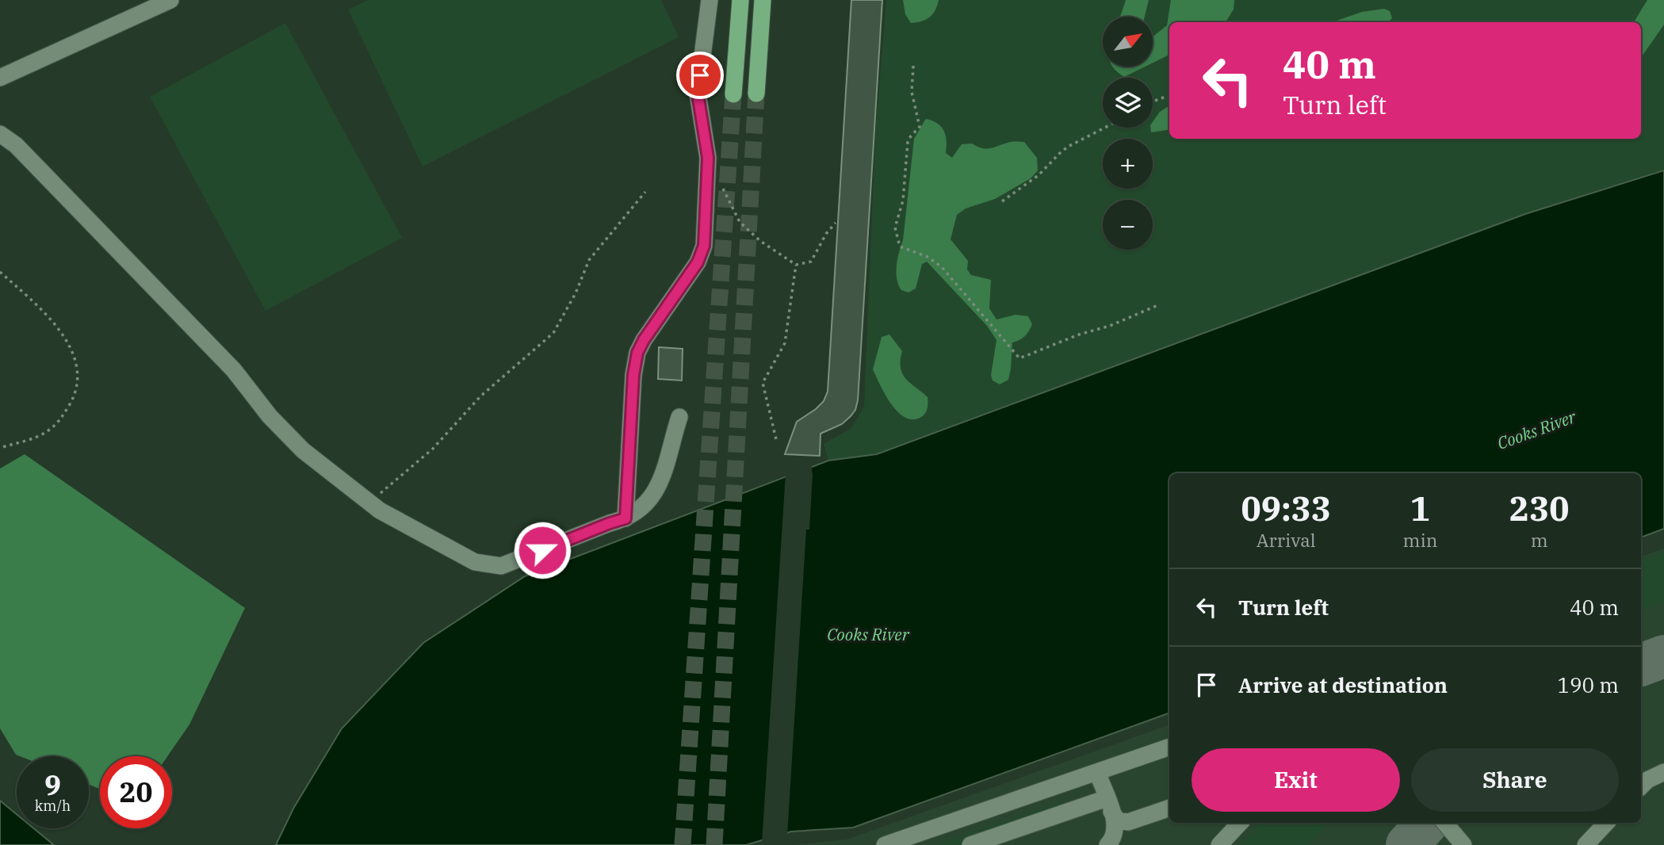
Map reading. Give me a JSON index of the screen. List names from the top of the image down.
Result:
{
  "water": ["Cooks River"],
  "north": "top right",
  "page": {
    "map_buttons": ["+", "−"],
    "turn": ["40 m", "Turn left"],
    "eta": [
      "09:33",
      "Arrival",
      "1",
      "min",
      "230",
      "m"
    ],
    "list": [
      {
        "name": "Turn left",
        "value": "40 m"
      },
      {
        "name": "Arrive at destination",
        "value": "190 m"
      }
    ],
    "buttons": ["Exit", "Share"],
    "speed": "9 km/h",
    "limit": "20"
  }
}
